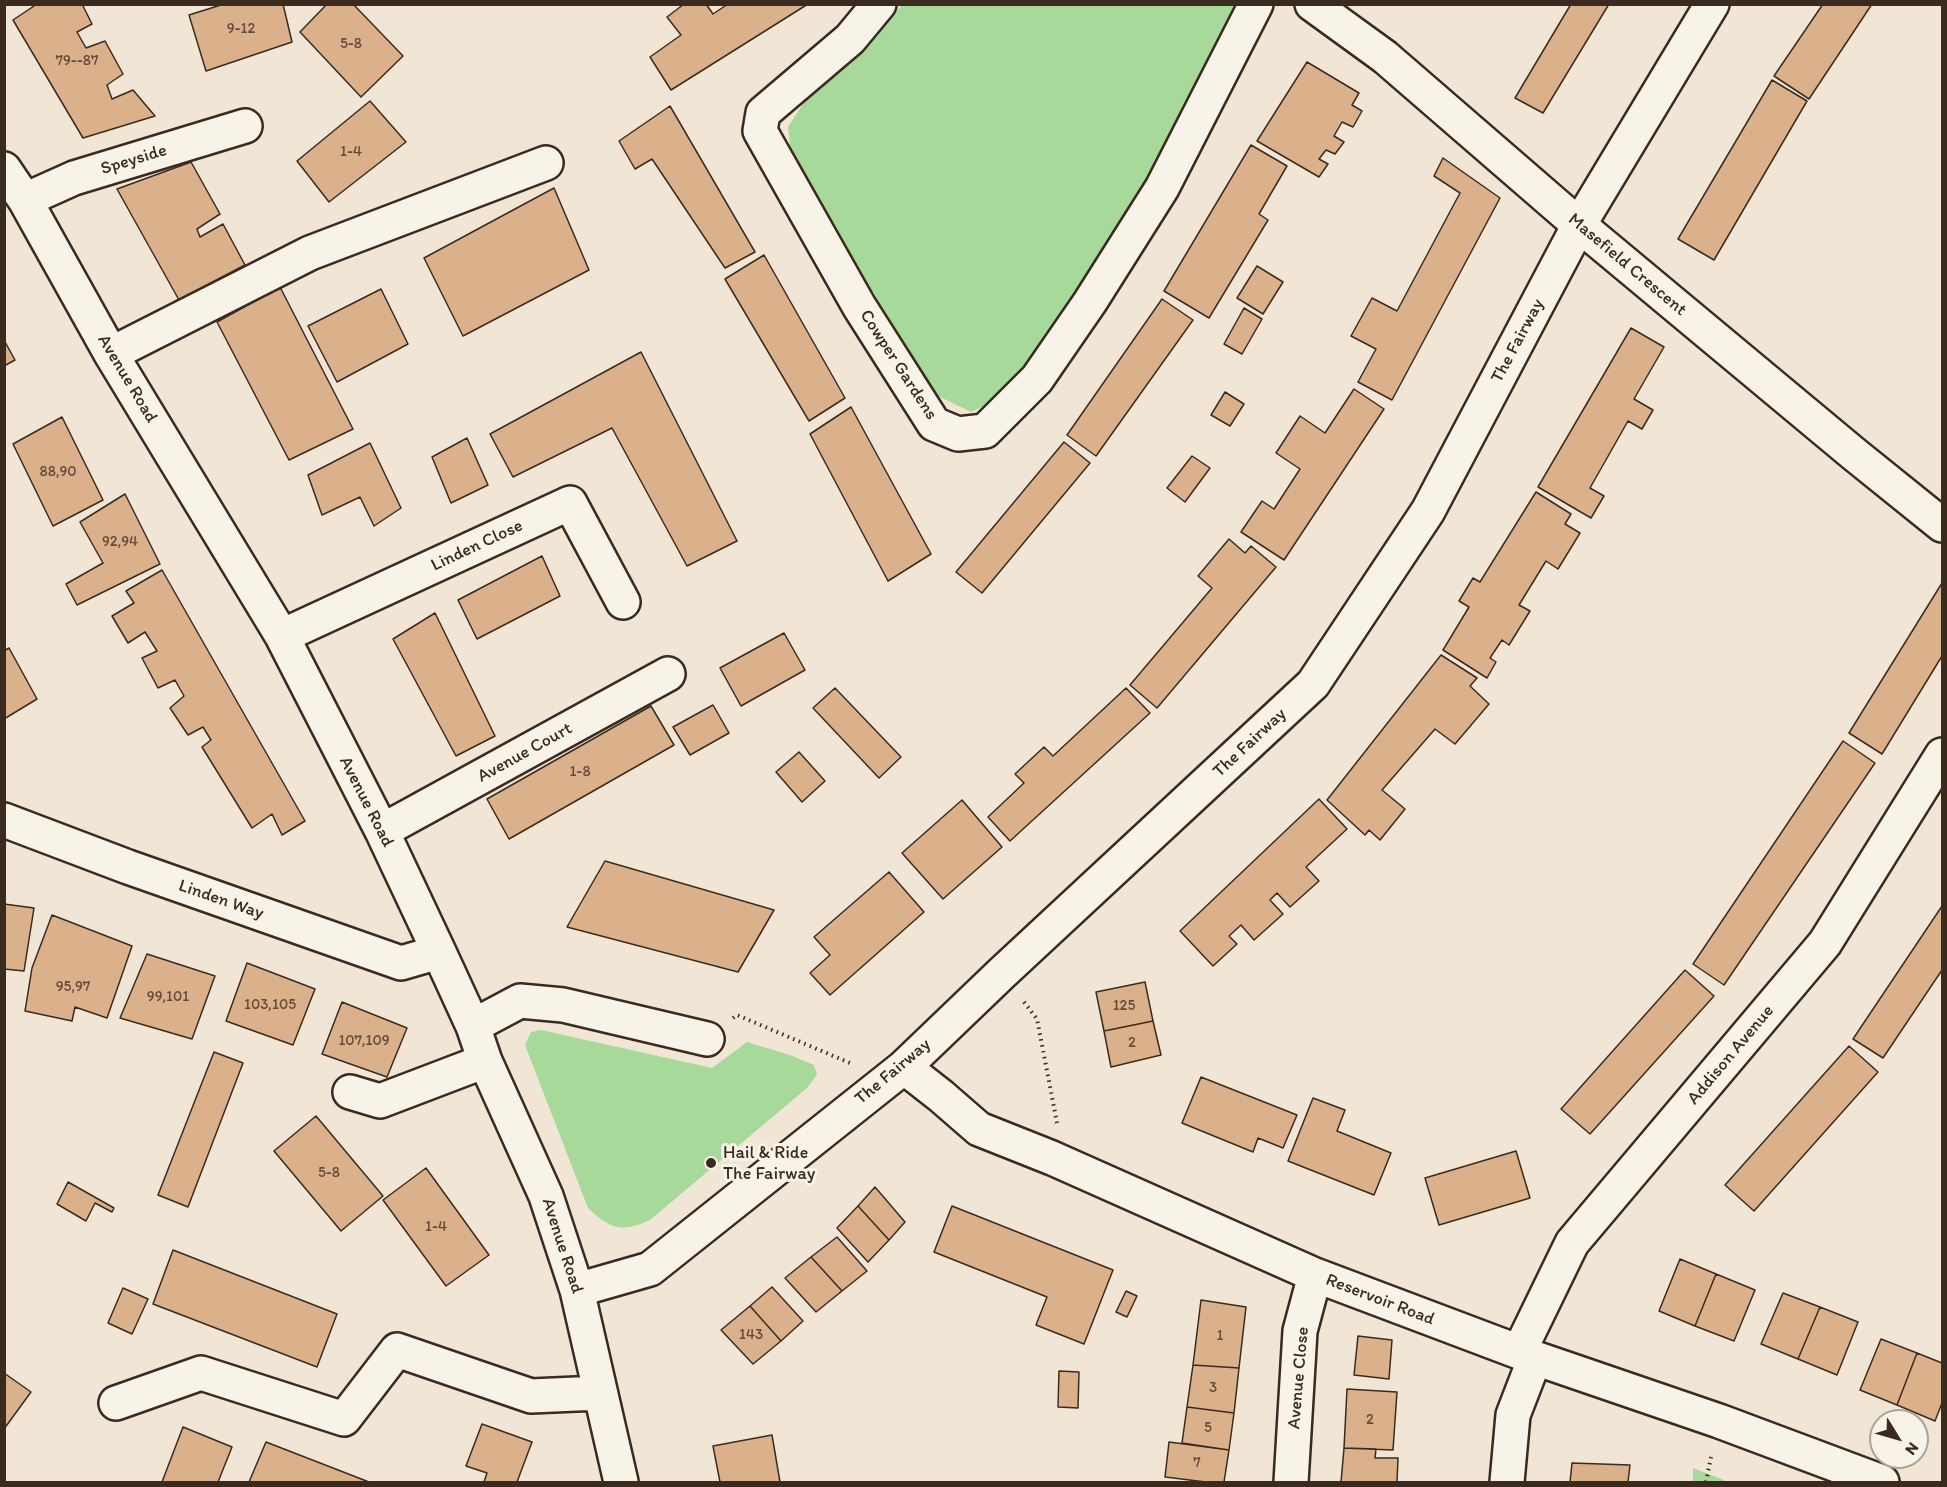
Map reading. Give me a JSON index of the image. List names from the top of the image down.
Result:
{
  "streets": {
    "street": [
      "Speyside",
      "Masefield Crescent",
      "The Fairway",
      "Cowper Gardens",
      "Avenue Road",
      "Linden Close",
      "Avenue Court",
      "Linden Way",
      "Addison Avenue",
      "Reservoir Road",
      "Avenue Close"
    ]
  },
  "crossings": [
    ["Speyside", "Avenue Road"],
    ["Masefield Crescent", "The Fairway"],
    ["The Fairway", "Avenue Road"],
    ["The Fairway", "Reservoir Road"],
    ["Avenue Road", "Linden Close"],
    ["Avenue Road", "Avenue Court"],
    ["Avenue Road", "Linden Way"],
    ["Addison Avenue", "Reservoir Road"],
    ["Reservoir Road", "Avenue Close"]
  ],
  "places": ["Hail & Ride The Fairway"],
  "house_numbers": [
    "9-12",
    "5-8",
    "79--87",
    "1-4",
    "88,90",
    "92,94",
    "1-8",
    "95,97",
    "99,101",
    "103,105",
    "125",
    "107,109",
    "2",
    "5-8",
    "1-4",
    "143",
    "1",
    "3",
    "2",
    "5",
    "7"
  ],
  "north": "bottom right"
}
